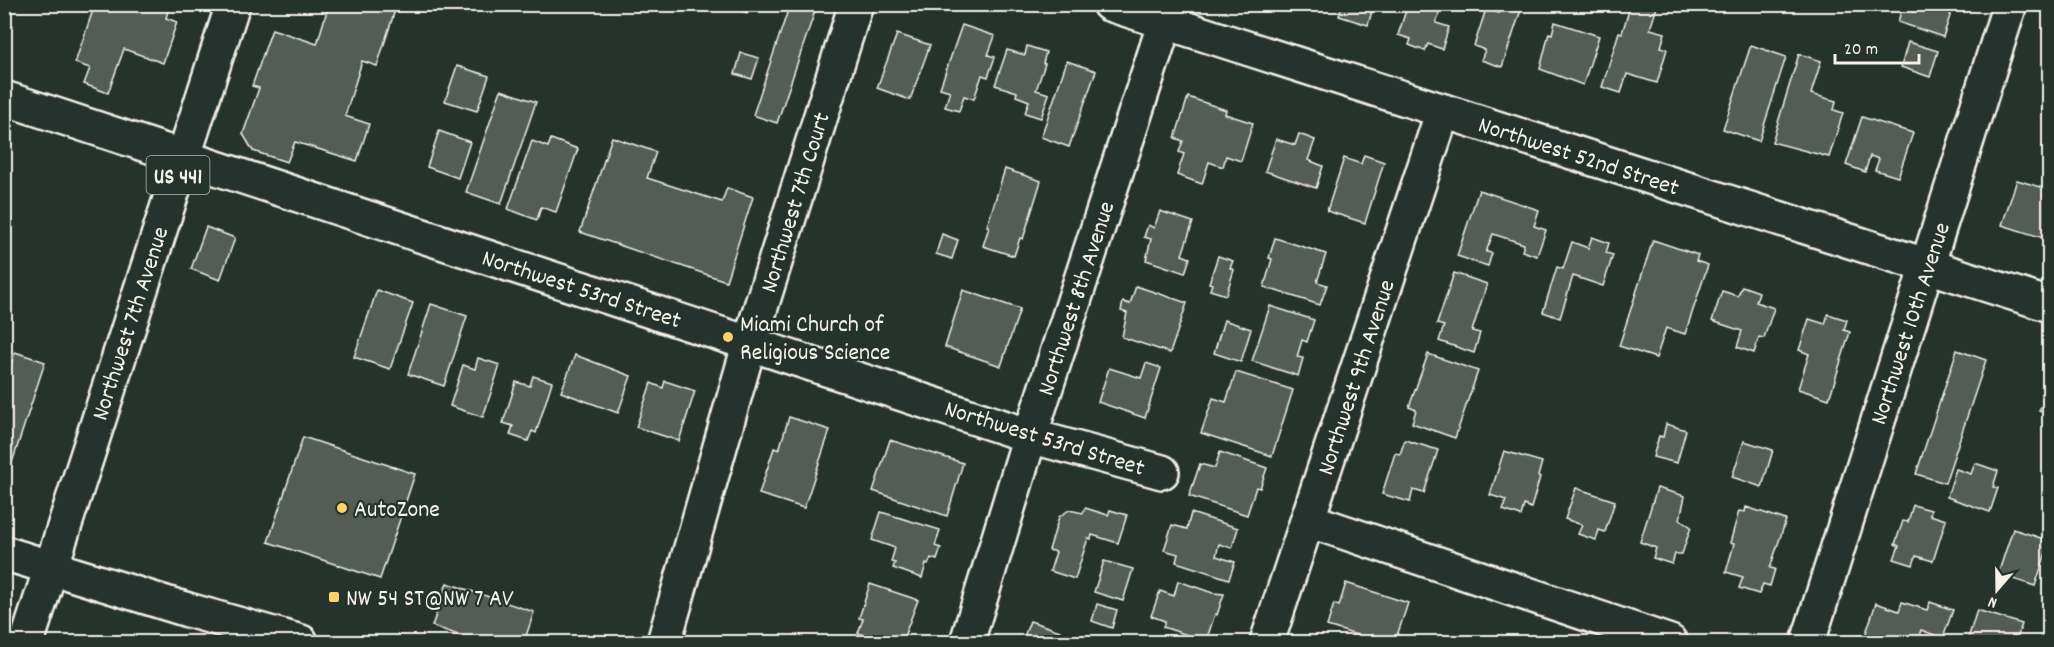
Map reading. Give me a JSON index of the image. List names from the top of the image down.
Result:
{
  "streets": {
    "street": [
      "Northwest 52nd Street",
      "US 441",
      "Northwest 7th Court",
      "Northwest 53rd Street",
      "Northwest 8th Avenue",
      "Northwest 7th Avenue",
      "Northwest 10th Avenue",
      "Northwest 9th Avenue"
    ]
  },
  "crossings": [
    ["Northwest 52nd Street", "Northwest 8th Avenue"],
    ["Northwest 52nd Street", "Northwest 10th Avenue"],
    ["Northwest 52nd Street", "Northwest 9th Avenue"],
    ["Northwest 7th Court", "Northwest 53rd Street"],
    ["Northwest 53rd Street", "Northwest 8th Avenue"],
    ["Northwest 53rd Street", "Northwest 7th Avenue"]
  ],
  "places": {
    "other": ["Miami Church of Religious Science", "AutoZone"],
    "transit": ["NW 54 ST@NW 7 AV"]
  },
  "scale_bar": "20 m",
  "north": "bottom"
}
